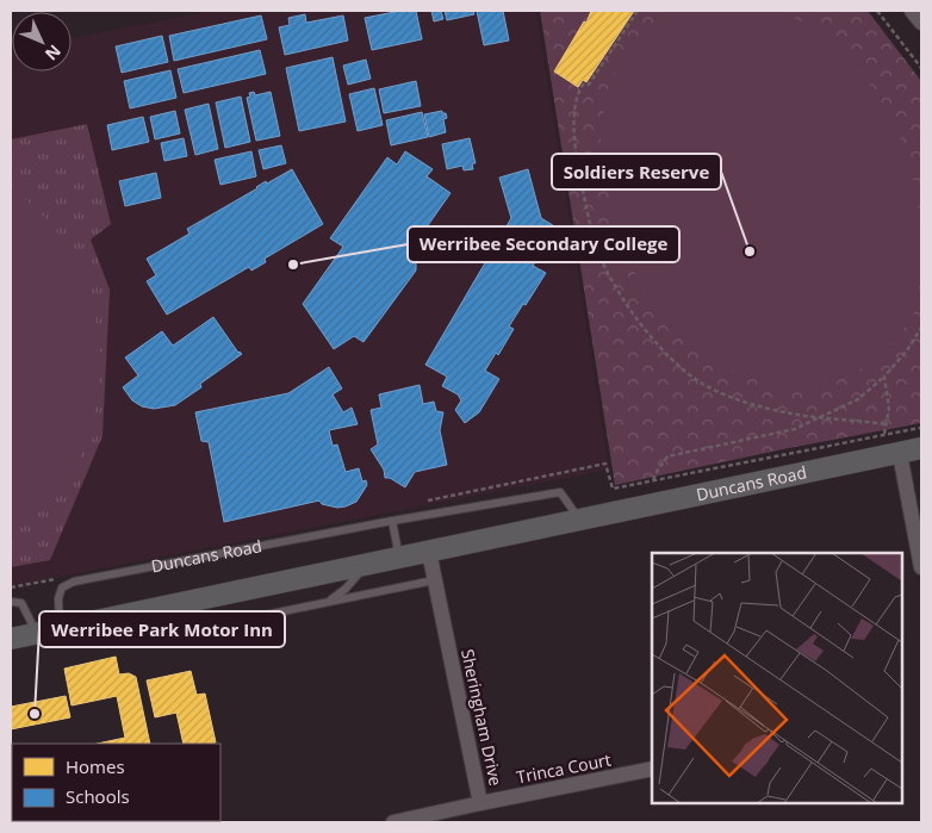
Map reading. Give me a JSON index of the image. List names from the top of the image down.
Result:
{
  "streets": {
    "main road": ["Duncans Road"],
    "street": ["Sheringham Drive", "Trinca Court"]
  },
  "crossings": [
    ["Duncans Road", "Sheringham Drive"],
    ["Sheringham Drive", "Trinca Court"]
  ],
  "places": ["Soldiers Reserve", "Werribee Secondary College", "Werribee Park Motor Inn"],
  "legend": ["Homes", "Schools"],
  "north": "bottom right"
}
